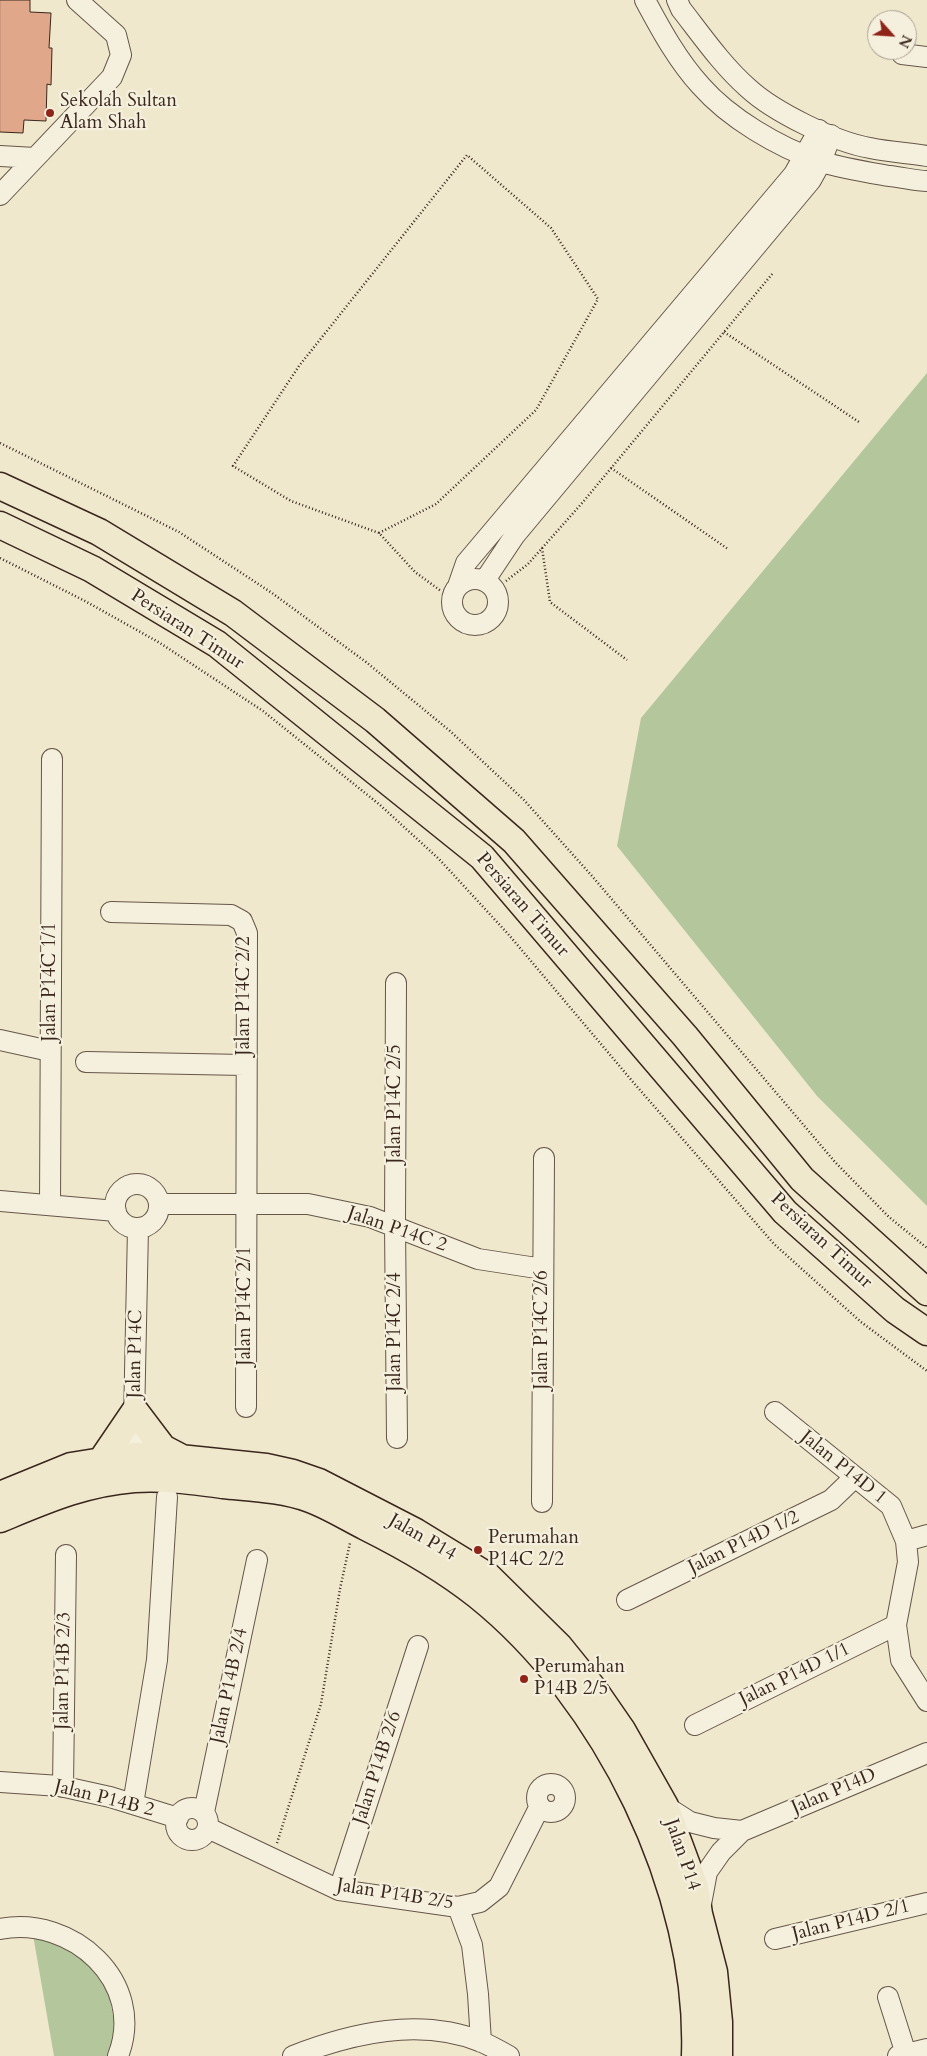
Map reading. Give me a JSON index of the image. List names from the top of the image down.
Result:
{
  "streets": {
    "main road": ["Persiaran Timur", "Jalan P14"],
    "street": [
      "Jalan P14C 1/1",
      "Jalan P14C 2/2",
      "Jalan P14C 2/5",
      "Jalan P14C 2",
      "Jalan P14C 2/1",
      "Jalan P14C 2/6",
      "Jalan P14C 2/4",
      "Jalan P14C",
      "Jalan P14D 1",
      "Jalan P14D 1/2",
      "Jalan P14B 2/3",
      "Jalan P14D 1/1",
      "Jalan P14B 2/4",
      "Jalan P14B 2/6",
      "Jalan P14D",
      "Jalan P14B 2",
      "Jalan P14B 2/5",
      "Jalan P14D 2/1"
    ]
  },
  "crossings": [
    ["Jalan P14C 2/2", "Jalan P14C 2"],
    ["Jalan P14C 2/2", "Jalan P14C 2/1"],
    ["Jalan P14C 2/5", "Jalan P14C 2"],
    ["Jalan P14C 2/5", "Jalan P14C 2/4"],
    ["Jalan P14C 2", "Jalan P14C 2/1"],
    ["Jalan P14C 2", "Jalan P14C 2/6"],
    ["Jalan P14C 2", "Jalan P14C 2/4"],
    ["Jalan P14C 2", "Jalan P14C"],
    ["Jalan P14C", "Jalan P14"],
    ["Jalan P14D 1", "Jalan P14D 1/2"],
    ["Jalan P14D 1", "Jalan P14D 1/1"],
    ["Jalan P14", "Jalan P14D"],
    ["Jalan P14B 2/3", "Jalan P14B 2"],
    ["Jalan P14B 2/4", "Jalan P14B 2"],
    ["Jalan P14B 2/4", "Jalan P14B 2/5"],
    ["Jalan P14B 2/6", "Jalan P14B 2/5"],
    ["Jalan P14B 2", "Jalan P14B 2/5"]
  ],
  "places": ["Sekolah Sultan Alam Shah", "Perumahan P14C 2/2", "Perumahan P14B 2/5"],
  "north": "bottom right"
}
